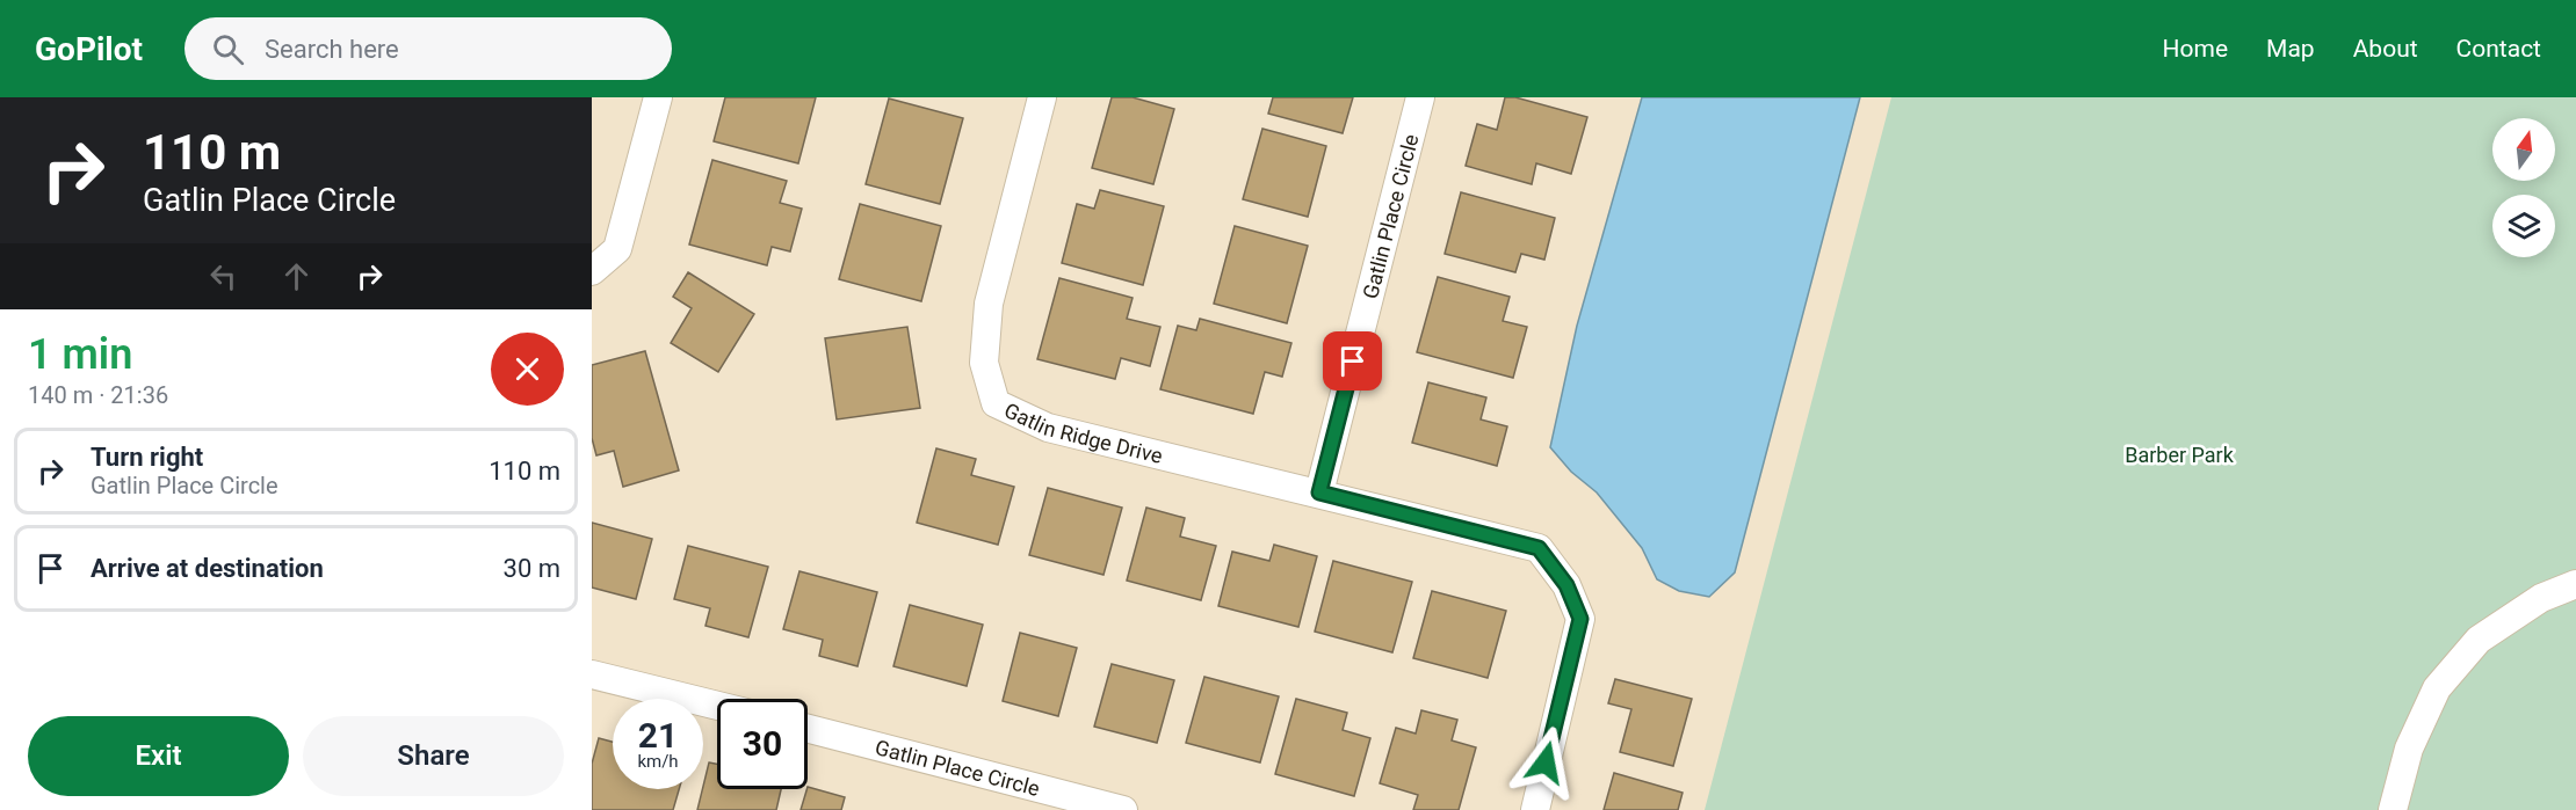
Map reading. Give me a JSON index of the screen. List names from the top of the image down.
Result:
{
  "streets": {
    "street": ["Gatlin Place Circle", "Gatlin Ridge Drive"]
  },
  "crossings": [
    ["Gatlin Place Circle", "Gatlin Ridge Drive"]
  ],
  "parks": ["Barber Park"],
  "north": "top",
  "page": {
    "header": "GoPilot",
    "search": "Search here",
    "nav": [
      "Home",
      "Map",
      "About",
      "Contact"
    ],
    "turn": ["110 m", "Gatlin Place Circle"],
    "heading": ["1 min", "140 m · 21:36"],
    "list": [
      {
        "name": "Turn right",
        "note": "Gatlin Place Circle",
        "value": "110 m"
      },
      {
        "name": "Arrive at destination",
        "value": "30 m"
      }
    ],
    "speed": "21 km/h",
    "limit": "30",
    "buttons": ["Exit", "Share"]
  }
}
